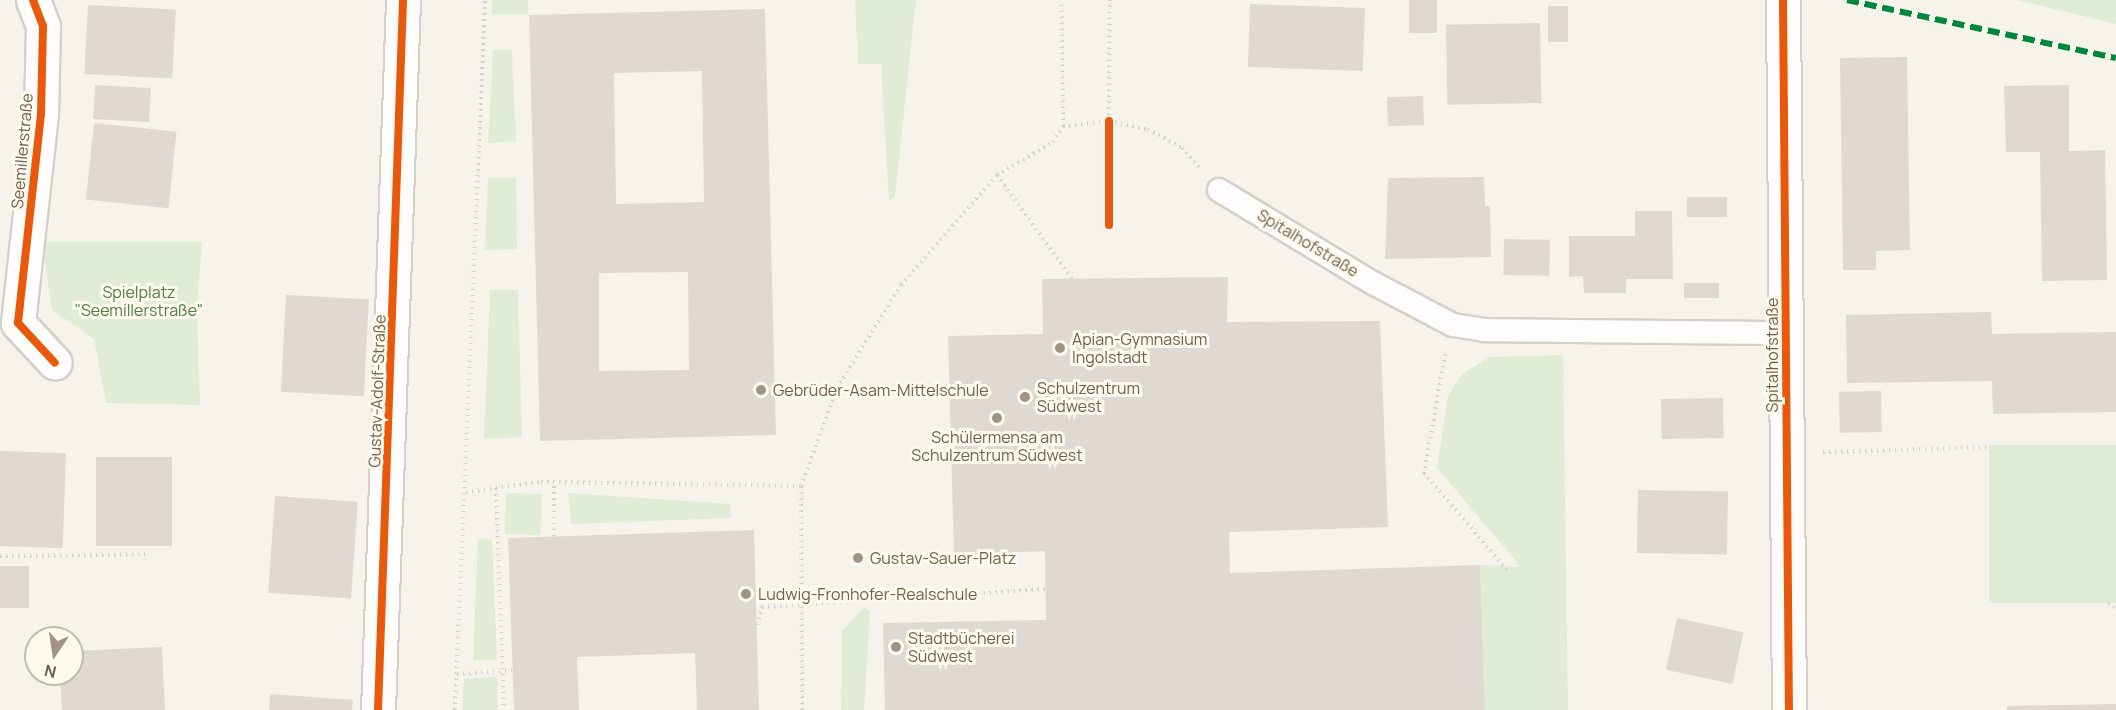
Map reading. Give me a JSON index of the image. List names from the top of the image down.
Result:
{
  "streets": {
    "street": ["Seemillerstraße", "Spitalhofstraße", "Gustav-Adolf-Straße"]
  },
  "parks": ["Spielplatz \"Seemillerstraße\""],
  "places": [
    "Apian-Gymnasium Ingolstadt",
    "Gebrüder-Asam-Mittelschule",
    "Schulzentrum Südwest",
    "Schülermensa am Schulzentrum Südwest",
    "Gustav-Sauer-Platz",
    "Ludwig-Fronhofer-Realschule",
    "Stadtbücherei Südwest"
  ],
  "north": "bottom"
}
